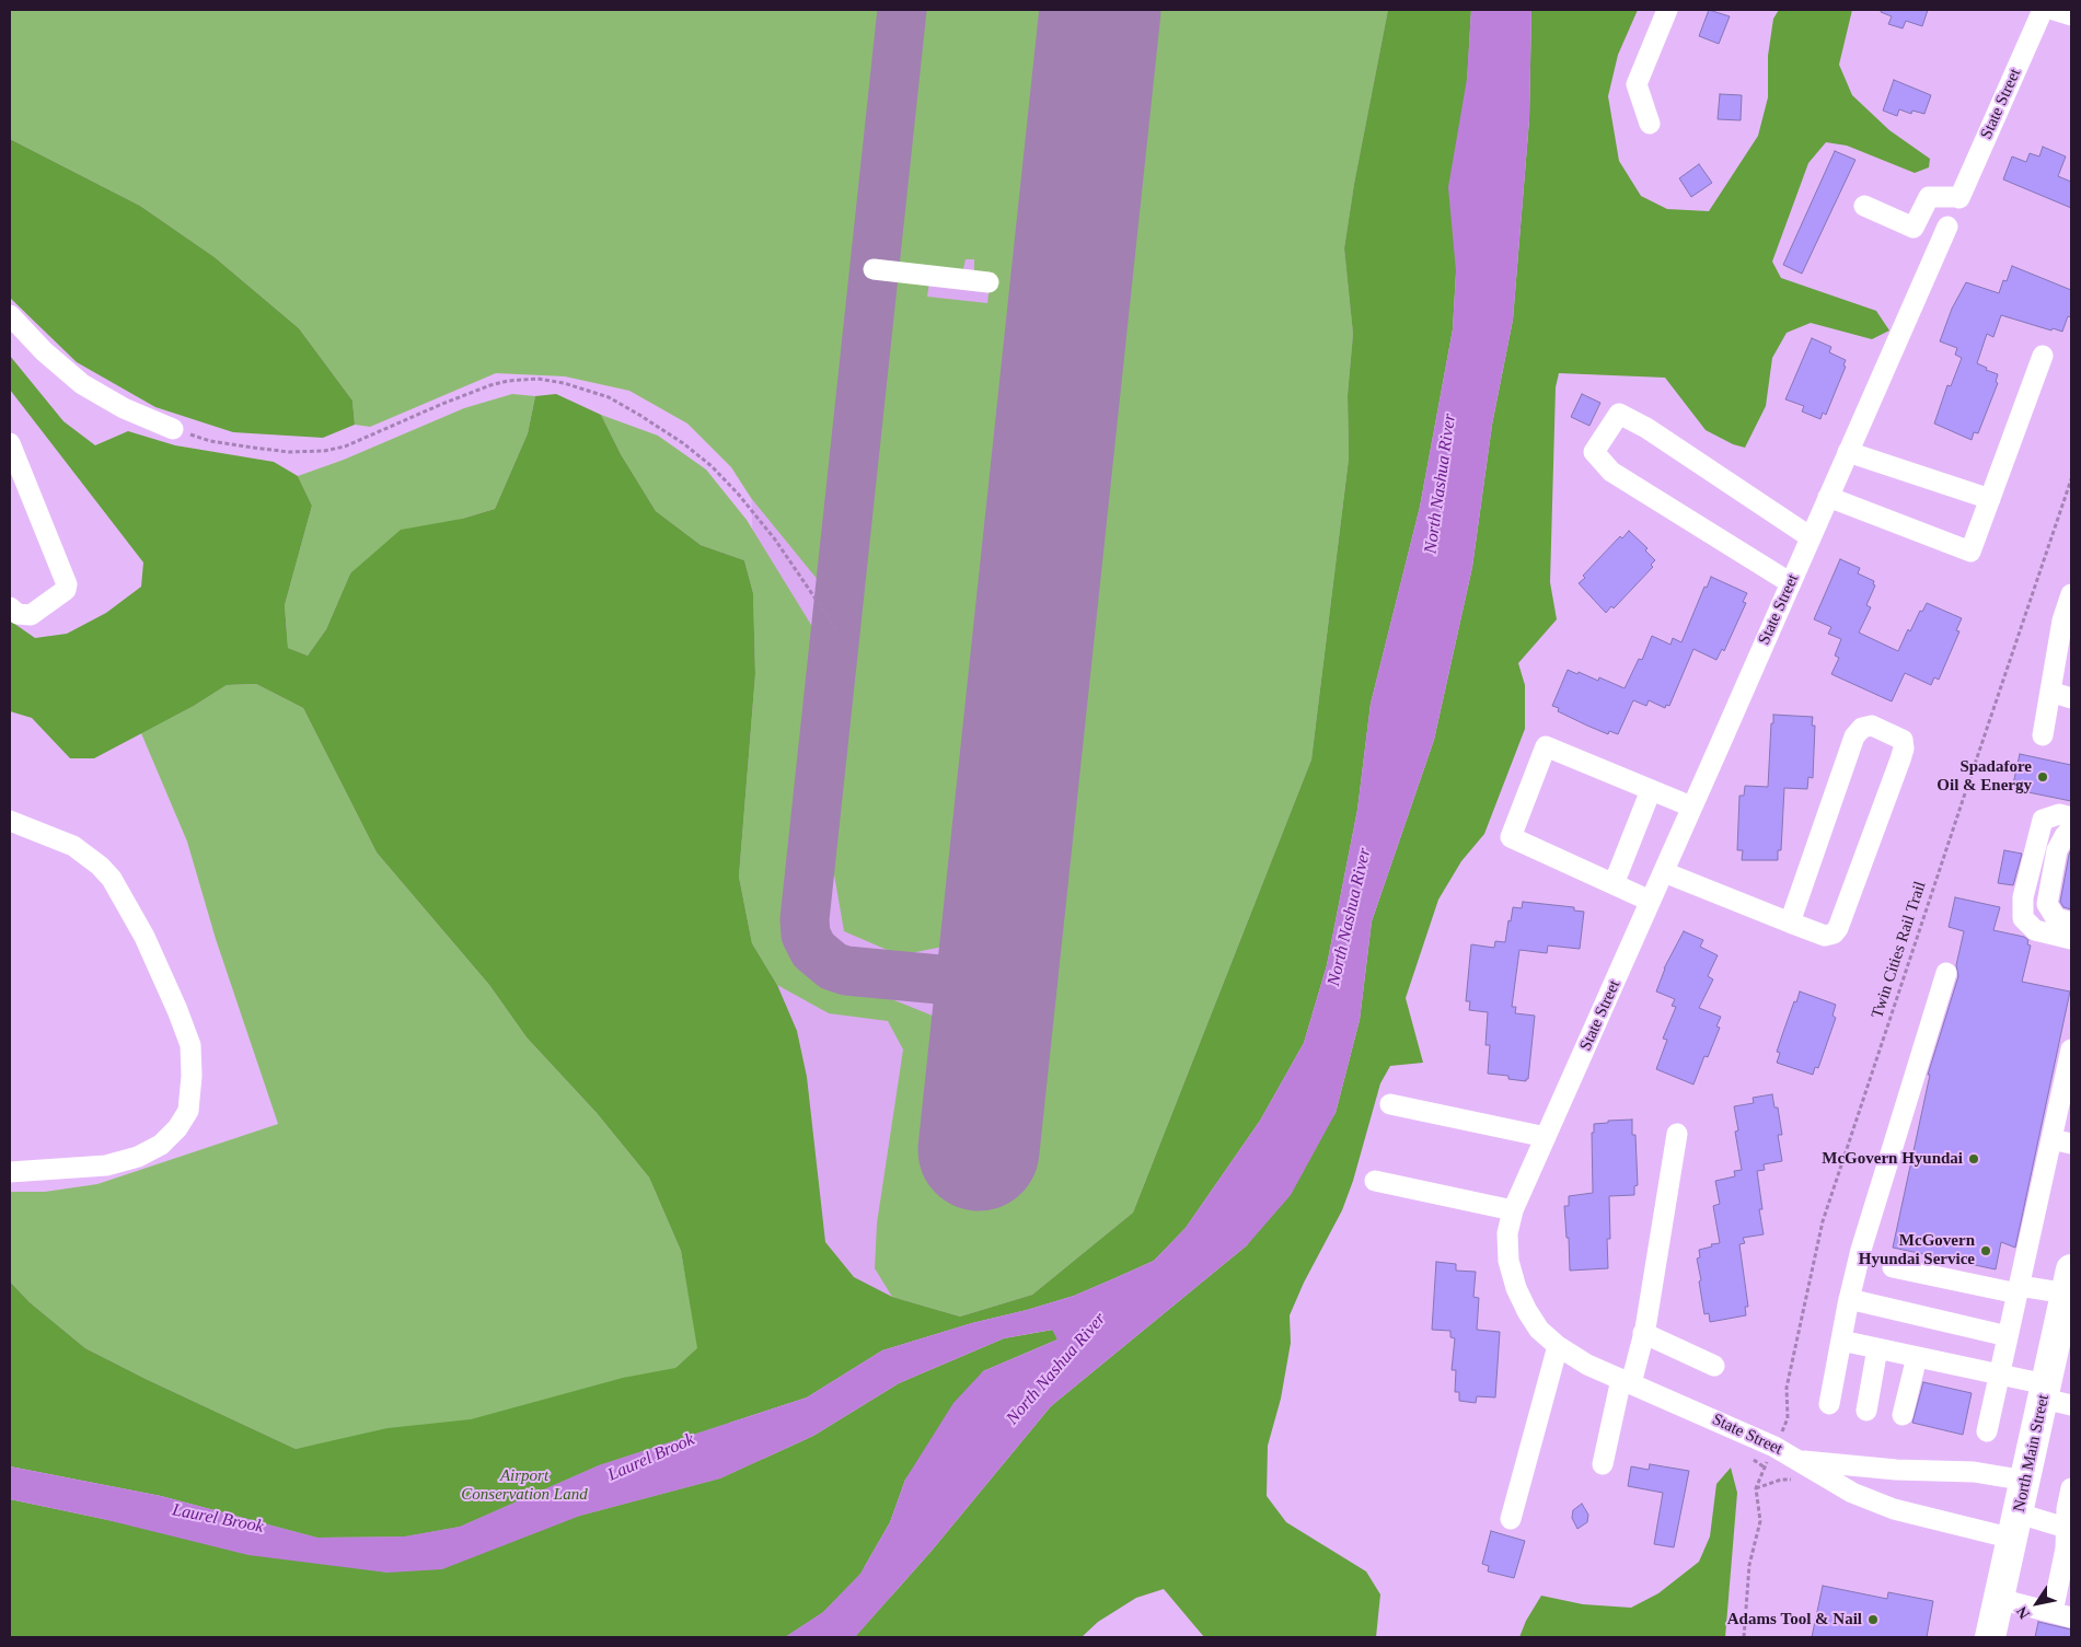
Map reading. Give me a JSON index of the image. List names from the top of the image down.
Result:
{
  "streets": {
    "highway": ["North Main Street"],
    "street": ["State Street"],
    "path": ["Twin Cities Rail Trail"]
  },
  "crossings": [
    ["State Street", "North Main Street"]
  ],
  "water": ["North Nashua River", "Laurel Brook"],
  "parks": ["Airport Conservation Land"],
  "places": [
    "Spadafore Oil & Energy",
    "McGovern Hyundai",
    "McGovern Hyundai Service",
    "Adams Tool & Nail"
  ],
  "north": "bottom left"
}
